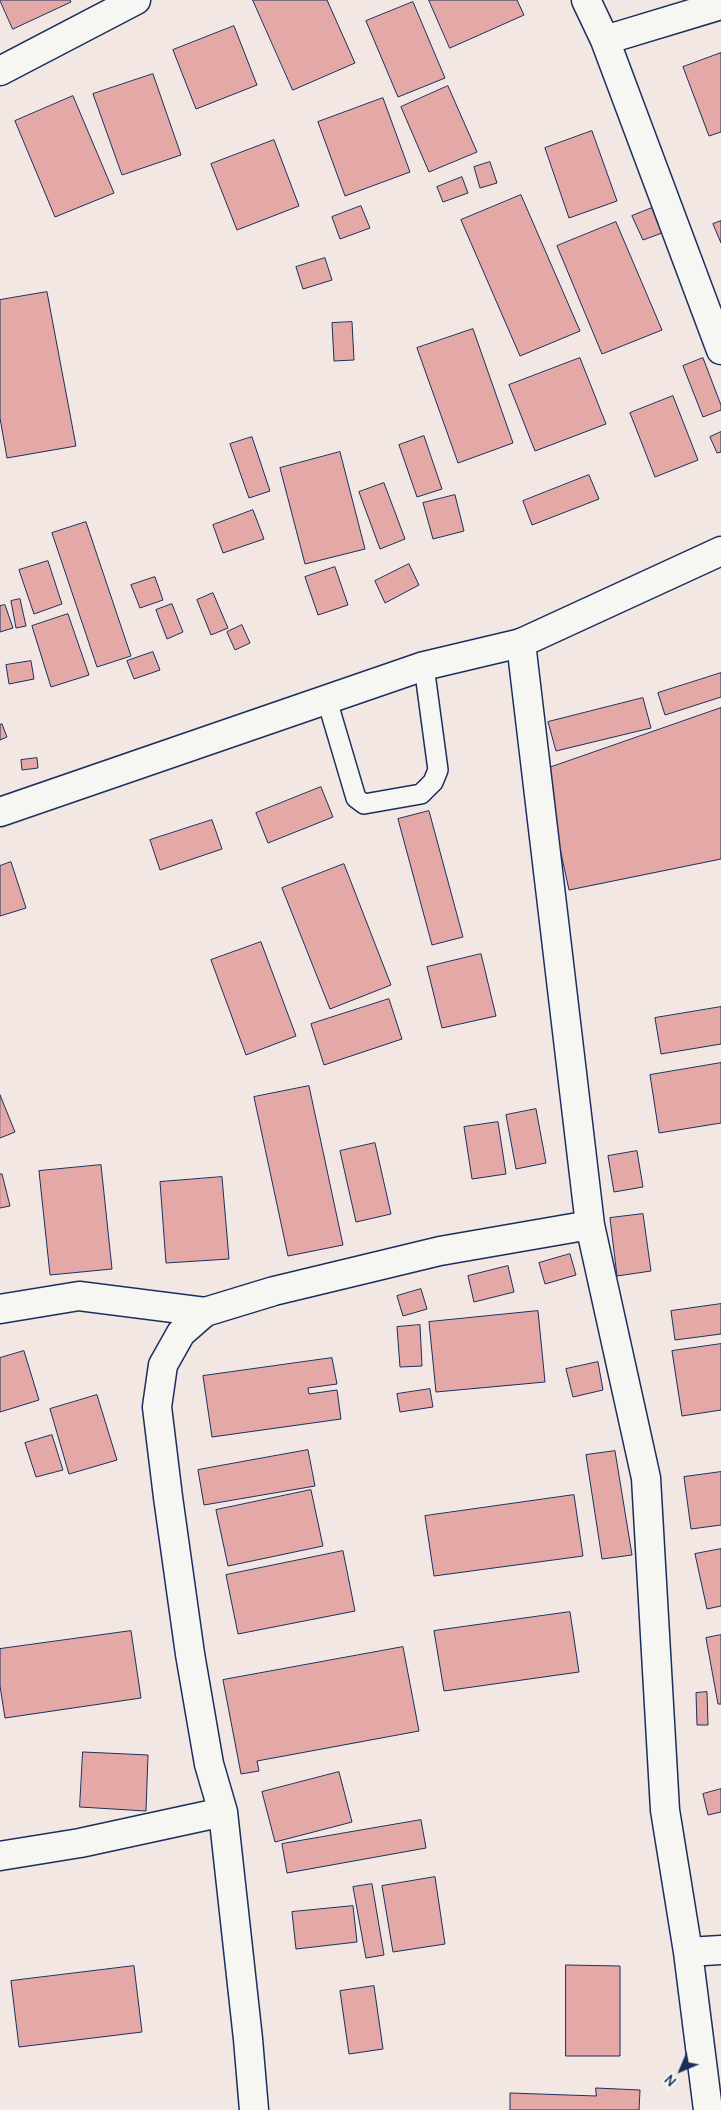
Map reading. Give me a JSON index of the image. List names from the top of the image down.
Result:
{
  "north": "bottom left"
}
